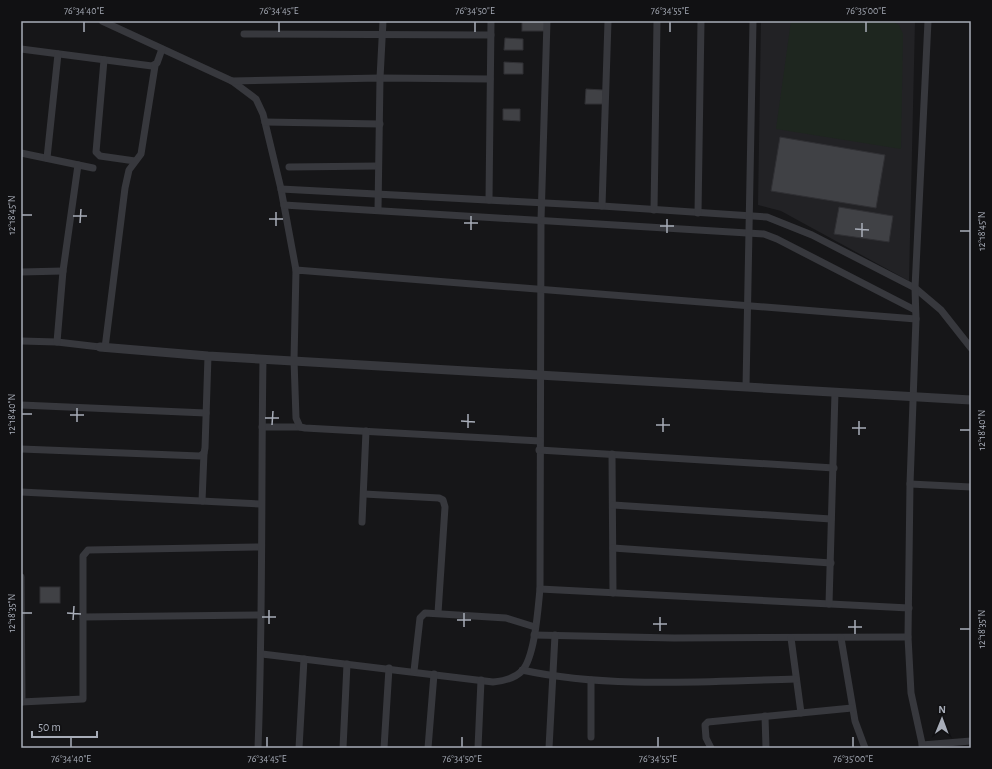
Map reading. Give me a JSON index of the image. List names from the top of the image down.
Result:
{
  "scale_bar": "50 m",
  "north": "top",
  "coordinates": [
    "76°34'40\"E",
    "76°34'45\"E",
    "76°34'50\"E",
    "76°34'55\"E",
    "76°35'00\"E",
    "12°18'45\"N",
    "12°18'40\"N",
    "12°18'35\"N"
  ]
}
